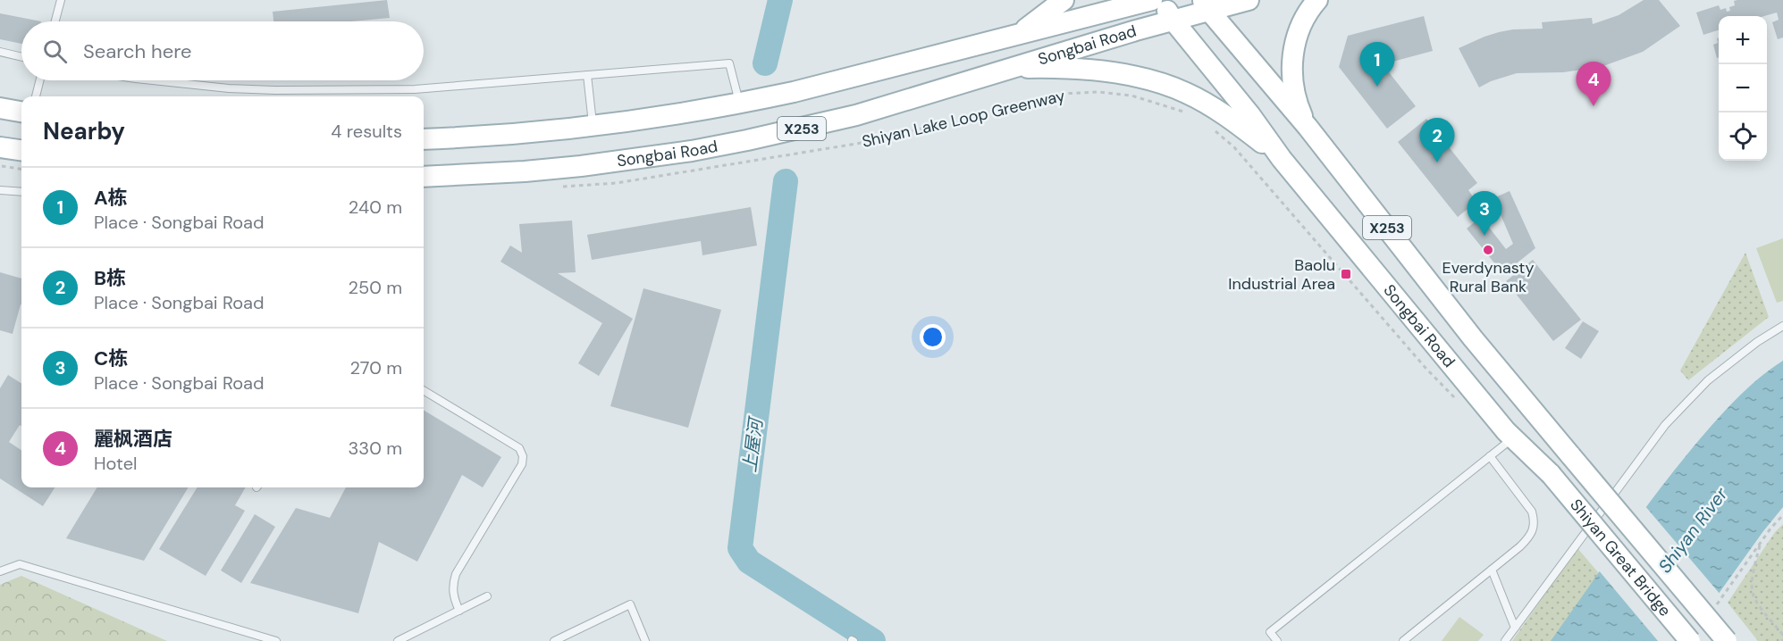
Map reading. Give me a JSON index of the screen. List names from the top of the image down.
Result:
{
  "streets": {
    "main road": ["Songbai Road", "X253", "Shiyan Great Bridge"],
    "path": ["Shiyan Lake Loop Greenway"]
  },
  "crossings": [
    ["Songbai Road", "Shiyan Great Bridge"],
    ["X253", "Shiyan Great Bridge"]
  ],
  "water": ["上屋河", "Shiyan River"],
  "places": {
    "other": ["Everdynasty Rural Bank"],
    "transit": ["Baolu Industrial Area"]
  },
  "page": {
    "map_buttons": ["+", "−"],
    "search": "Search here",
    "pins": [
      "1",
      "4",
      "2",
      "3"
    ],
    "heading": ["Nearby", "4 results"],
    "list": [
      {
        "mark": "1",
        "name": "A栋",
        "note": "Place · Songbai Road",
        "value": "240 m"
      },
      {
        "mark": "2",
        "name": "B栋",
        "note": "Place · Songbai Road",
        "value": "250 m"
      },
      {
        "mark": "3",
        "name": "C栋",
        "note": "Place · Songbai Road",
        "value": "270 m"
      },
      {
        "mark": "4",
        "name": "麗枫酒店",
        "note": "Hotel",
        "value": "330 m"
      }
    ]
  }
}
